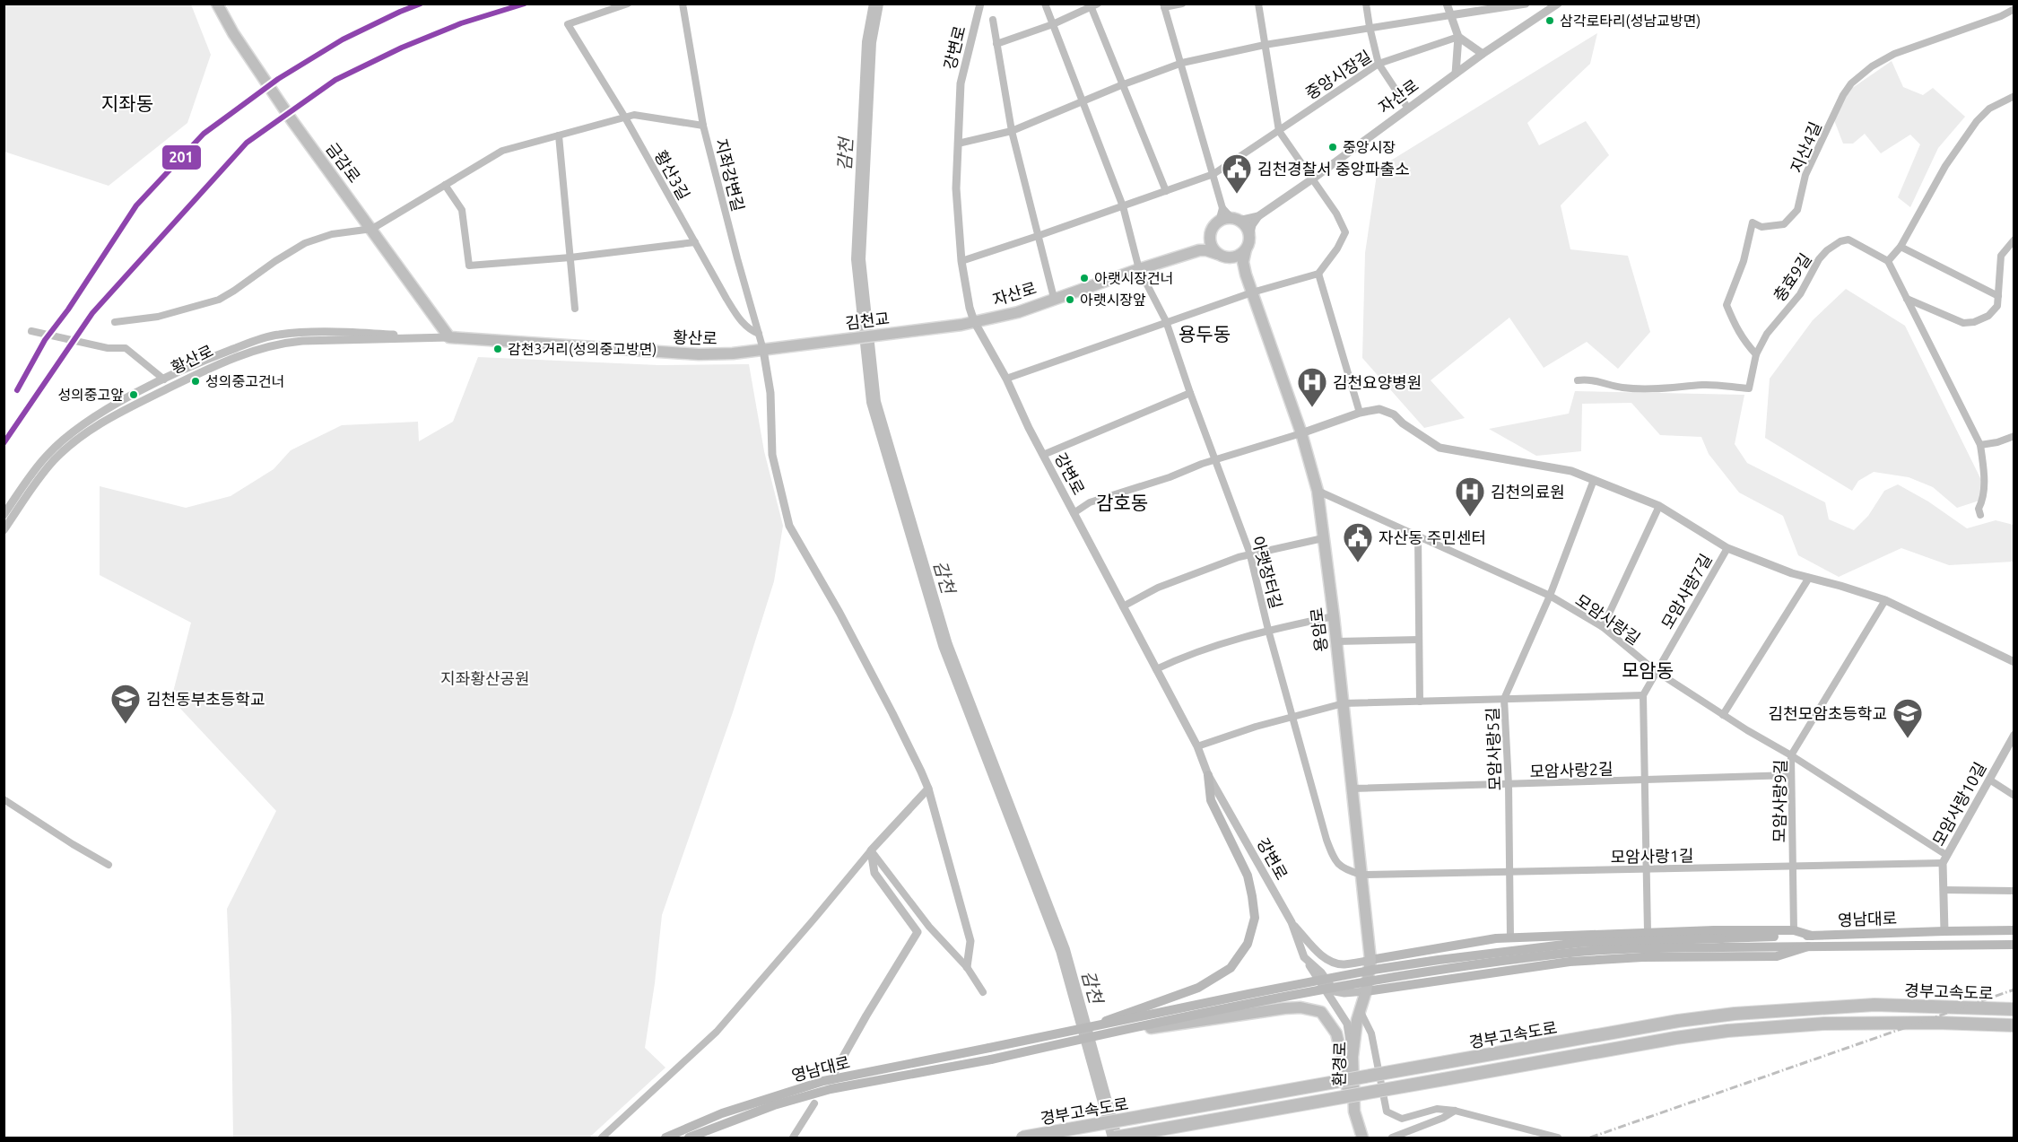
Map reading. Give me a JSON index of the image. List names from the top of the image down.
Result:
{
  "streets": {
    "highway": ["경부고속도로"],
    "main road": [
      "자산로",
      "금감로",
      "김천교",
      "황산로",
      "용암로",
      "영남대로",
      "환경로"
    ],
    "street": [
      "강변로",
      "중앙시장길",
      "지산4길",
      "황산3길",
      "지좌강변길",
      "충효9길",
      "아랫장터길",
      "모암사랑7길",
      "모암사랑길",
      "모암사랑5길",
      "모암사랑2길",
      "모암사랑9길",
      "모암사랑10길",
      "모암사랑1길"
    ]
  },
  "crossings": [
    ["강변로", "중앙시장길"],
    ["강변로", "자산로"],
    ["강변로", "용암로"],
    ["강변로", "환경로"],
    ["중앙시장길", "아랫장터길"],
    ["자산로", "김천교"],
    ["자산로", "아랫장터길"],
    ["지산4길", "충효9길"],
    ["금감로", "황산로"],
    ["황산3길", "지좌강변길"],
    ["지좌강변길", "황산로"],
    ["김천교", "황산로"],
    ["아랫장터길", "용암로"],
    ["아랫장터길", "모암사랑1길"],
    ["모암사랑7길", "모암사랑길"],
    ["모암사랑7길", "모암사랑2길"],
    ["모암사랑7길", "모암사랑1길"],
    ["모암사랑길", "용암로"],
    ["모암사랑길", "모암사랑5길"],
    ["모암사랑길", "모암사랑9길"],
    ["모암사랑길", "모암사랑10길"],
    ["모암사랑길", "모암사랑1길"],
    ["용암로", "모암사랑2길"],
    ["용암로", "모암사랑1길"],
    ["용암로", "환경로"],
    ["모암사랑5길", "모암사랑2길"],
    ["모암사랑5길", "모암사랑1길"],
    ["모암사랑2길", "모암사랑9길"],
    ["모암사랑9길", "모암사랑1길"],
    ["모암사랑10길", "모암사랑1길"],
    ["모암사랑10길", "영남대로"]
  ],
  "districts": [
    "지좌동",
    "용두동",
    "감호동",
    "모암동"
  ],
  "water": ["감천"],
  "parks": ["지좌황산공원"],
  "places": {
    "other": [
      "삼각로타리(성남교방면)",
      "중앙시장",
      "아랫시장건너",
      "아랫시장앞",
      "감천3거리(성의중고방면)",
      "성의중고건너",
      "성의중고앞"
    ],
    "public building": ["김천경찰서 중앙파출소", "자산동 주민센터"],
    "hospital": ["김천요양병원", "김천의료원"],
    "school or university": ["김천동부초등학교", "김천모암초등학교"]
  },
  "lines": ["transit line 201"]
}
